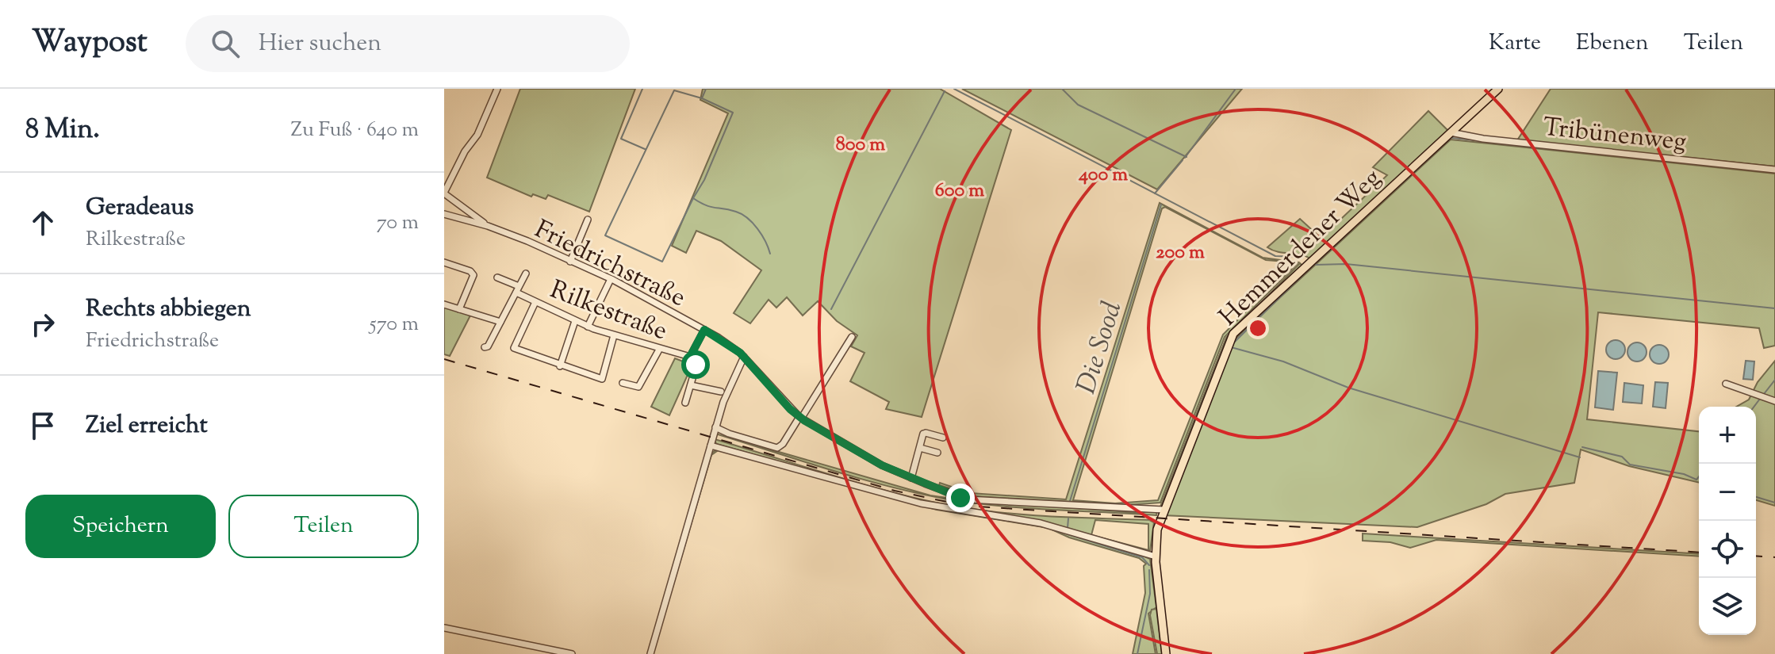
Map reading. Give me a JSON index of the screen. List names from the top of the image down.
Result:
{
  "streets": {
    "main road": ["Hemmerdener Weg"],
    "street": ["Tribünenweg", "Friedrichstraße", "Rilkestraße"]
  },
  "crossings": [
    ["Tribünenweg", "Hemmerdener Weg"],
    ["Hemmerdener Weg", "Friedrichstraße"],
    ["Friedrichstraße", "Rilkestraße"]
  ],
  "water": ["Die Sood"],
  "page": {
    "header": "Waypost",
    "search": "Hier suchen",
    "nav": ["Karte", "Ebenen", "Teilen"],
    "heading": ["8 Min.", "Zu Fuß · 640 m"],
    "list": [
      ["Geradeaus", "Rilkestraße", "70 m"],
      ["Rechts abbiegen", "Friedrichstraße", "570 m"],
      "Ziel erreicht"
    ],
    "map_buttons": ["+", "−"],
    "buttons": ["Speichern", "Teilen"]
  },
  "rings": [
    "800 m",
    "400 m",
    "600 m",
    "200 m"
  ]
}
